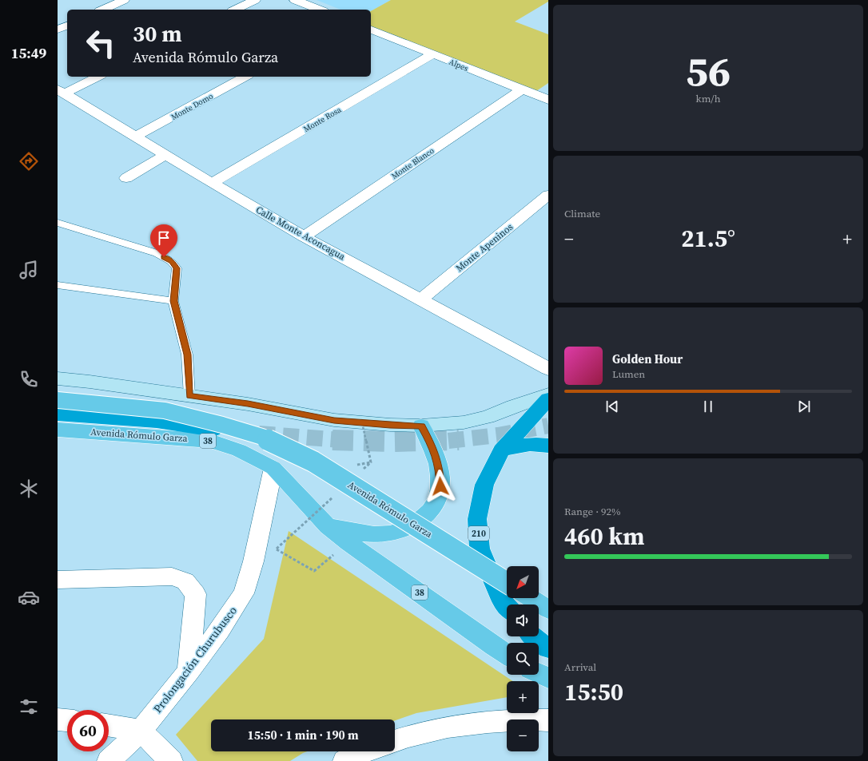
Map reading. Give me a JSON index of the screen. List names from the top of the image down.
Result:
{
  "streets": {
    "highway": ["210"],
    "main road": ["Avenida Rómulo Garza", "38"],
    "street": [
      "Alpes",
      "Monte Domo",
      "Monte Rosa",
      "Monte Blanco",
      "Calle Monte Aconcagua",
      "Monte Apeninos",
      "Prolongación Churubusco"
    ]
  },
  "crossings": [
    ["Alpes", "Monte Rosa"],
    ["Alpes", "Monte Blanco"],
    ["Monte Domo", "Calle Monte Aconcagua"],
    ["Monte Rosa", "Calle Monte Aconcagua"],
    ["Monte Blanco", "Calle Monte Aconcagua"],
    ["Calle Monte Aconcagua", "Monte Apeninos"],
    ["Avenida Rómulo Garza", "Prolongación Churubusco"]
  ],
  "north": "bottom left",
  "page": {
    "tabs": "15:49",
    "tile": [
      ["56", "km/h"],
      "Climate",
      ["Range · 92%", "460 km"],
      ["Arrival", "15:50"]
    ],
    "turn": ["30 m", "Avenida Rómulo Garza"],
    "heat": ["−", "21.5°", "+"],
    "song": ["Golden Hour", "Lumen"],
    "map_buttons": ["+", "−"],
    "limit": "60",
    "trip": "15:50 · 1 min · 190 m"
  }
}
